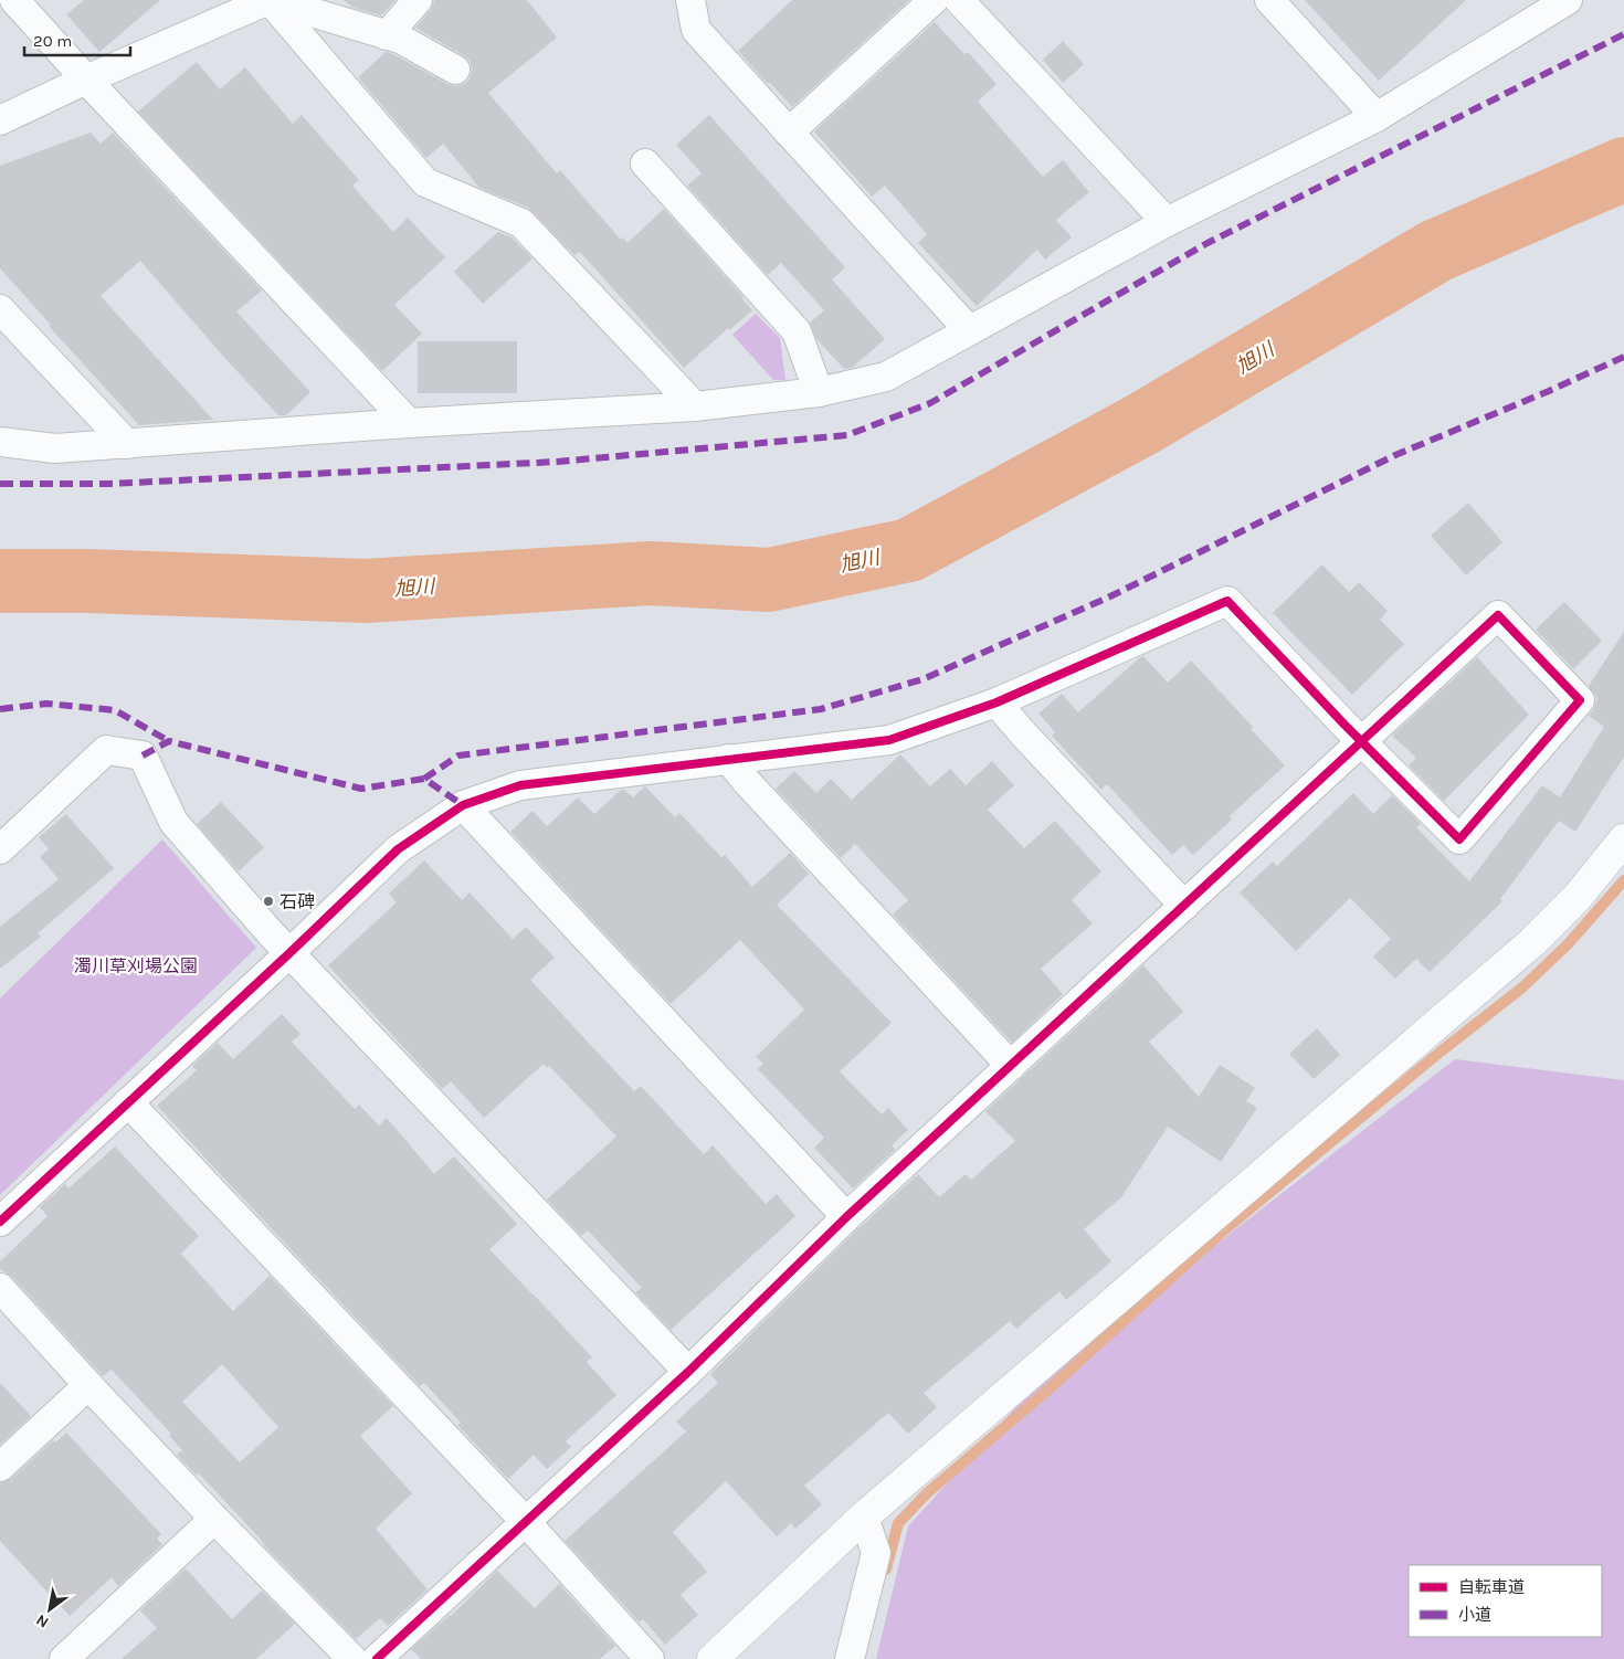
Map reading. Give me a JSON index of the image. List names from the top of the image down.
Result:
{
  "water": ["旭川"],
  "parks": ["濁川草刈場公園"],
  "places": ["石碑"],
  "legend": ["自転車道", "小道"],
  "scale_bar": "20 m",
  "north": "bottom left"
}
